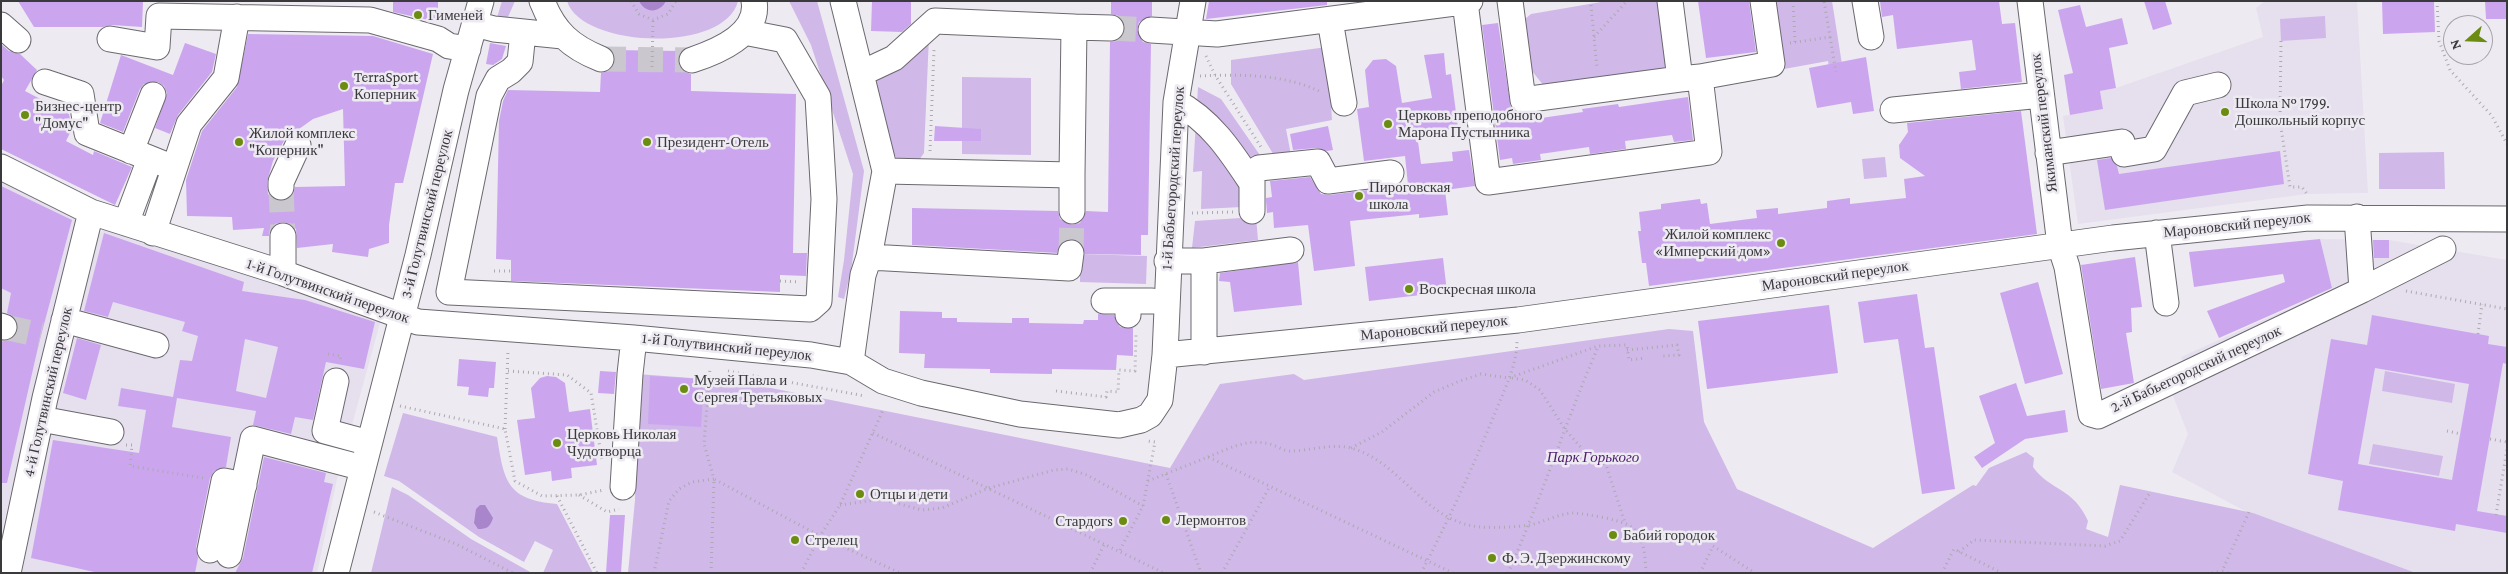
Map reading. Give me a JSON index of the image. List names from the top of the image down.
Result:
{
  "streets": {
    "street": [
      "Якиманский переулок",
      "1-й Бабьегородский переулок",
      "3-й Голутвинский переулок",
      "Мароновский переулок",
      "1-й Голутвинский переулок",
      "2-й Бабьегородский переулок",
      "4-й Голутвинский переулок"
    ]
  },
  "crossings": [
    ["Якиманский переулок", "Мароновский переулок"],
    ["Якиманский переулок", "2-й Бабьегородский переулок"],
    ["1-й Бабьегородский переулок", "Мароновский переулок"],
    ["1-й Бабьегородский переулок", "1-й Голутвинский переулок"],
    ["3-й Голутвинский переулок", "1-й Голутвинский переулок"],
    ["Мароновский переулок", "2-й Бабьегородский переулок"],
    ["1-й Голутвинский переулок", "4-й Голутвинский переулок"]
  ],
  "parks": ["Парк Горького"],
  "places": [
    "Гименей",
    "TerraSport Коперник",
    "Школа № 1799. Дошкольный корпус",
    "Бизнес-центр \"Домус\"",
    "Церковь преподобного Марона Пустынника",
    "Жилой комплекс \"Коперник\"",
    "Президент-Отель",
    "Пироговская школа",
    "Жилой комплекс «Имперский дом»",
    "Воскресная школа",
    "Музей Павла и Сергея Третьяковых",
    "Церковь Николая Чудотворца",
    "Отцы и дети",
    "Лермонтов",
    "Стардогs",
    "Бабий городок",
    "Стрелец",
    "Ф. Э. Дзержинскому"
  ],
  "north": "left"
}
